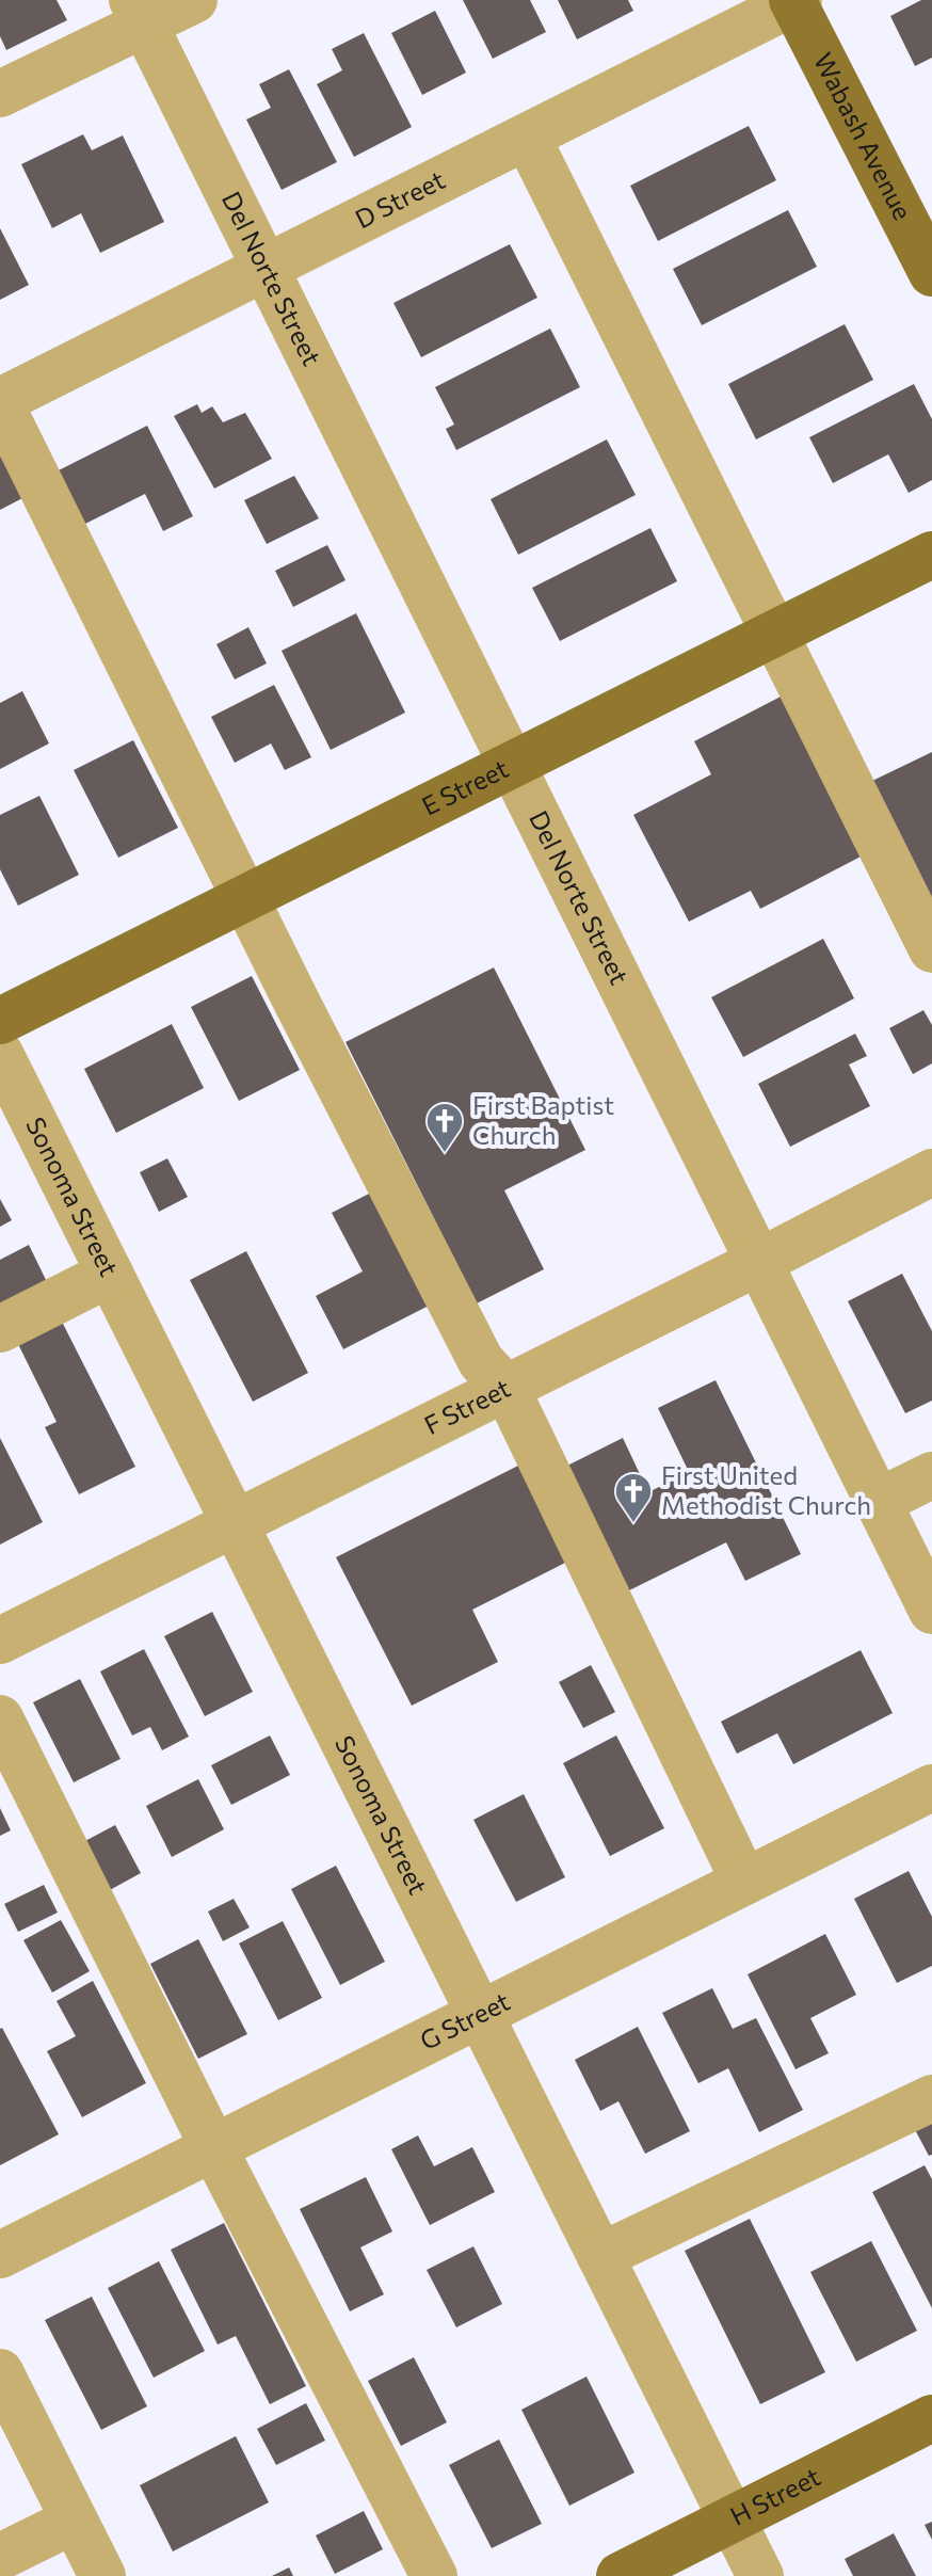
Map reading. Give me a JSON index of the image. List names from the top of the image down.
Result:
{
  "streets": {
    "main road": ["Wabash Avenue", "E Street", "H Street"],
    "street": [
      "D Street",
      "Del Norte Street",
      "Sonoma Street",
      "F Street",
      "G Street"
    ]
  },
  "crossings": [
    ["Wabash Avenue", "D Street"],
    ["D Street", "Del Norte Street"],
    ["Del Norte Street", "E Street"],
    ["Del Norte Street", "F Street"],
    ["Sonoma Street", "F Street"],
    ["Sonoma Street", "G Street"],
    ["Sonoma Street", "H Street"]
  ],
  "places": {
    "church": ["First Baptist Church", "First United Methodist Church"]
  }
}
